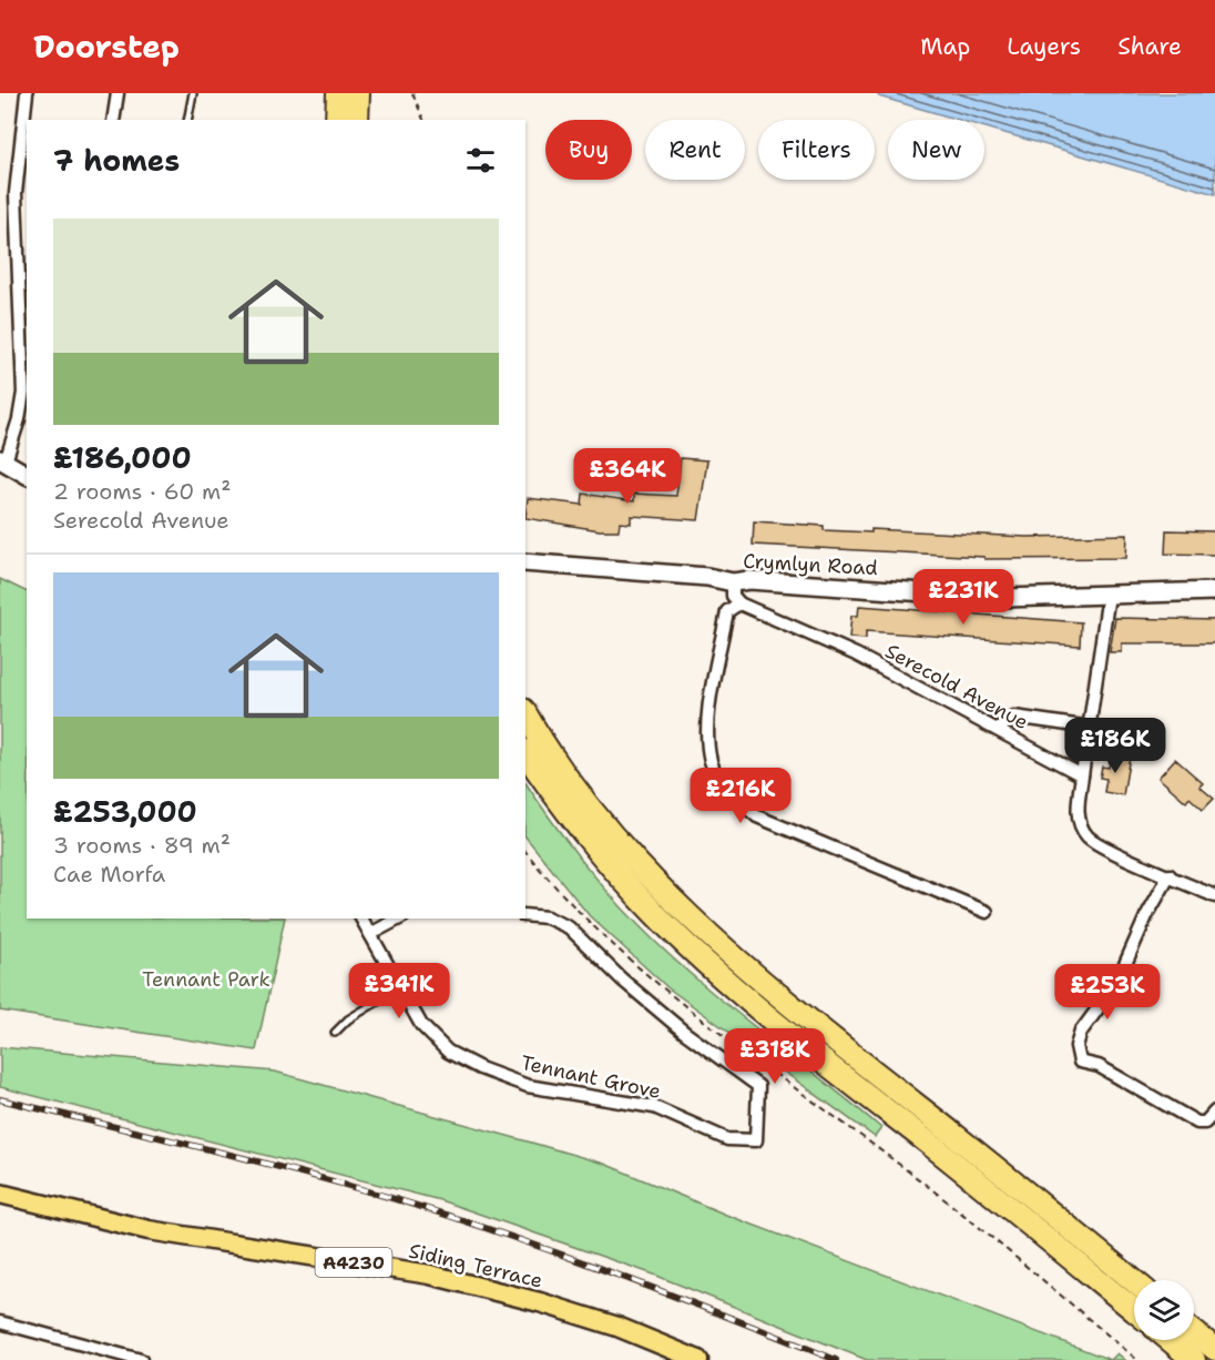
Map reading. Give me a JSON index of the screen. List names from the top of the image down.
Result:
{
  "streets": {
    "main road": ["A4230", "Siding Terrace"],
    "street": ["Crymlyn Road", "Serecold Avenue", "Tennant Grove"]
  },
  "parks": ["Tennant Park"],
  "page": {
    "header": "Doorstep",
    "nav": ["Map", "Layers", "Share"],
    "chip": [
      "Buy",
      "Rent",
      "Filters",
      "New"
    ],
    "heading": "7 homes",
    "list": [
      {
        "name": "£186,000",
        "note": "2 rooms · 60 m² · Serecold Avenue"
      },
      {
        "name": "£253,000",
        "note": "3 rooms · 89 m² · Cae Morfa"
      }
    ],
    "price": [
      "£364K",
      "£231K",
      "£186K",
      "£216K",
      "£341K",
      "£253K",
      "£318K"
    ]
  }
}
